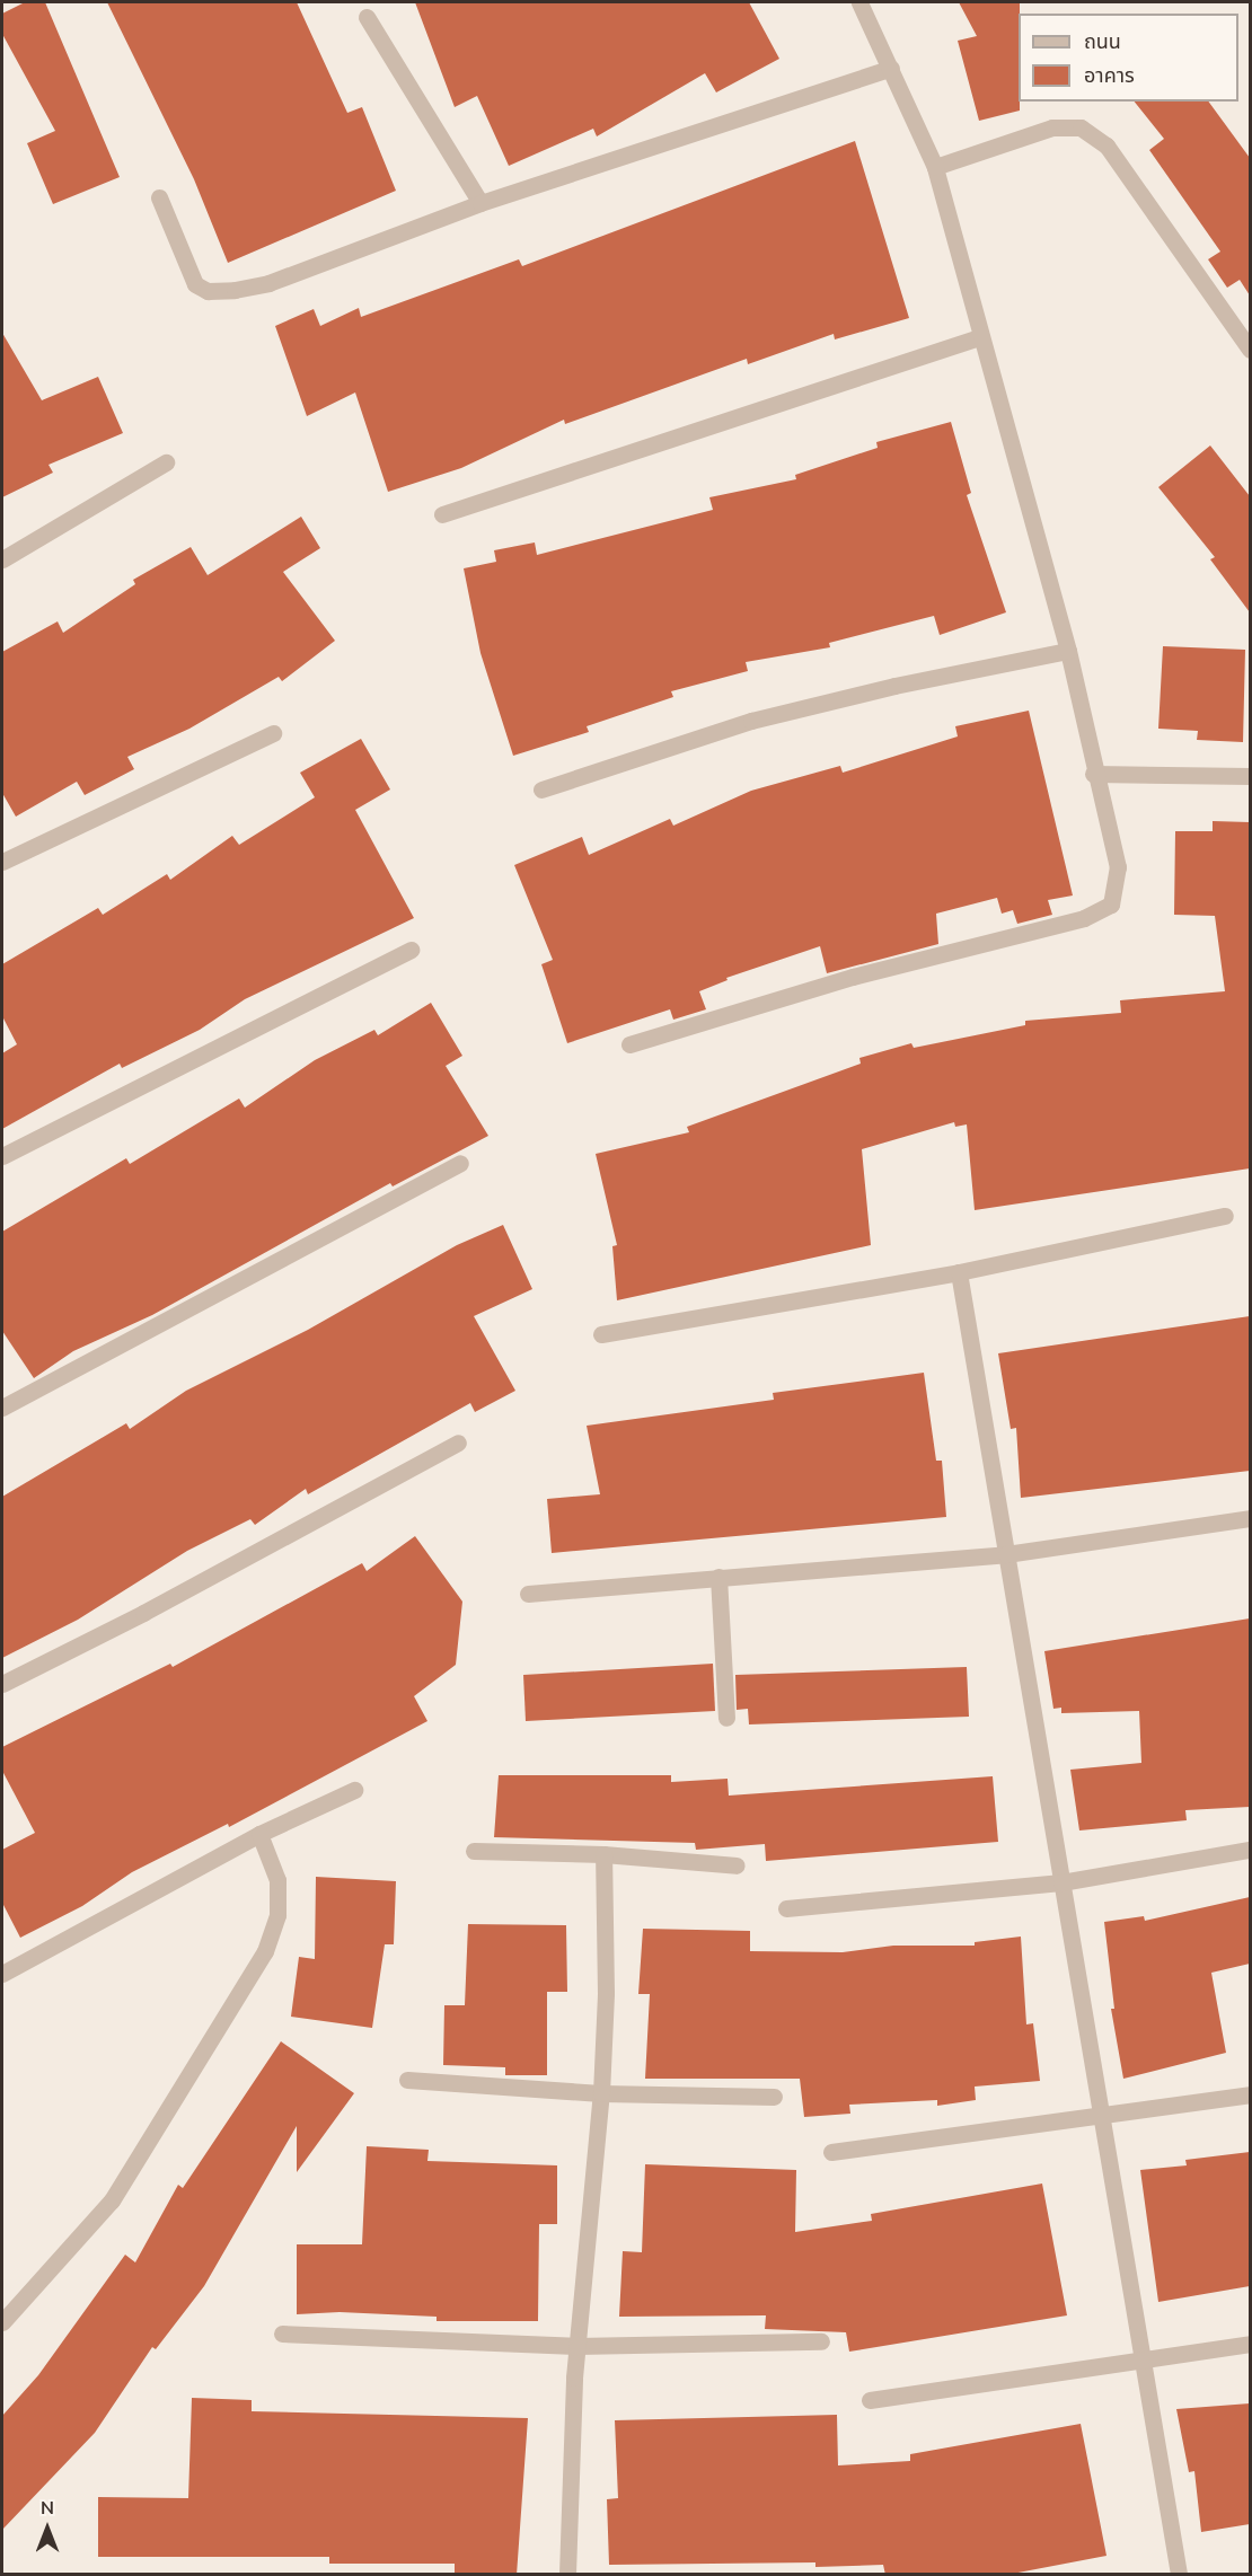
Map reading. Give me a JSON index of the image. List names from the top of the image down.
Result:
{
  "legend": ["ถนน", "อาคาร"],
  "north": "top"
}
